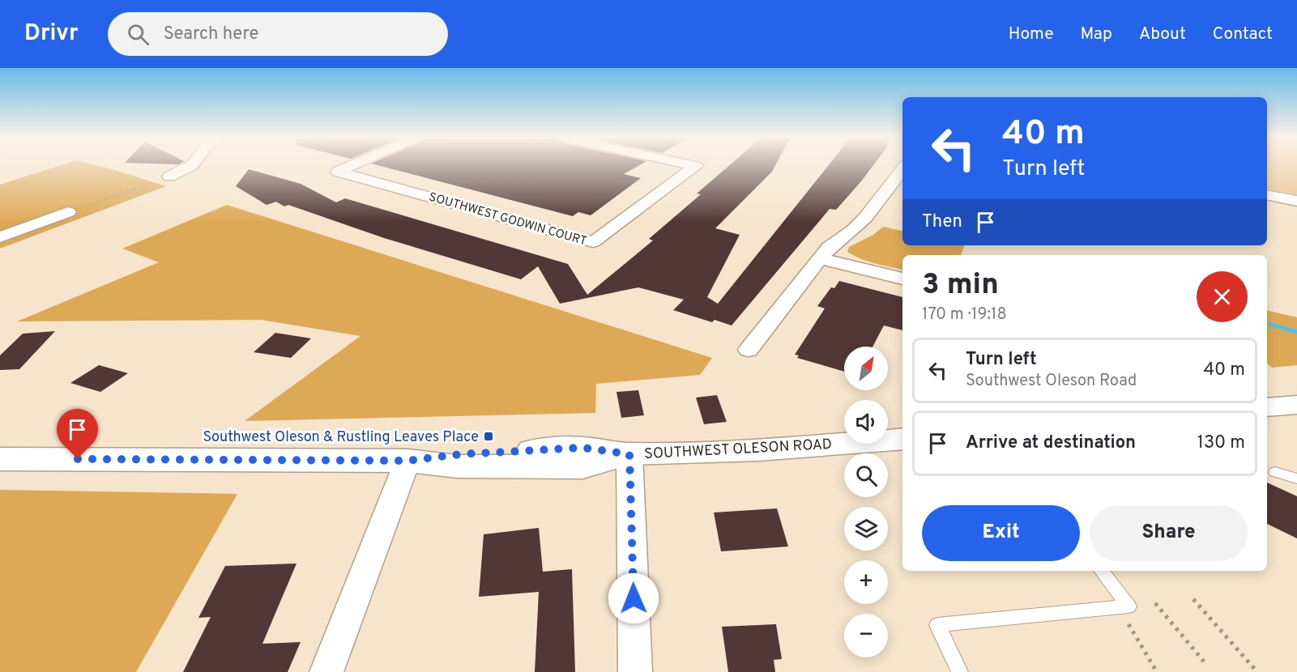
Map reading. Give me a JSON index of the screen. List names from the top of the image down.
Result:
{
  "streets": {
    "main road": ["SOUTHWEST OLESON ROAD"],
    "street": ["SOUTHWEST GODWIN COURT"]
  },
  "places": {
    "transit": ["Southwest Oleson & Rustling Leaves Place"]
  },
  "north": "top right",
  "page": {
    "header": "Drivr",
    "search": "Search here",
    "nav": [
      "Home",
      "Map",
      "About",
      "Contact"
    ],
    "turn": ["40 m", "Turn left"],
    "then": "Then",
    "heading": ["3 min", "170 m · 19:18"],
    "list": [
      {
        "name": "Turn left",
        "note": "Southwest Oleson Road",
        "value": "40 m"
      },
      {
        "name": "Arrive at destination",
        "value": "130 m"
      }
    ],
    "map_buttons": ["+", "−"],
    "buttons": ["Exit", "Share"]
  }
}
